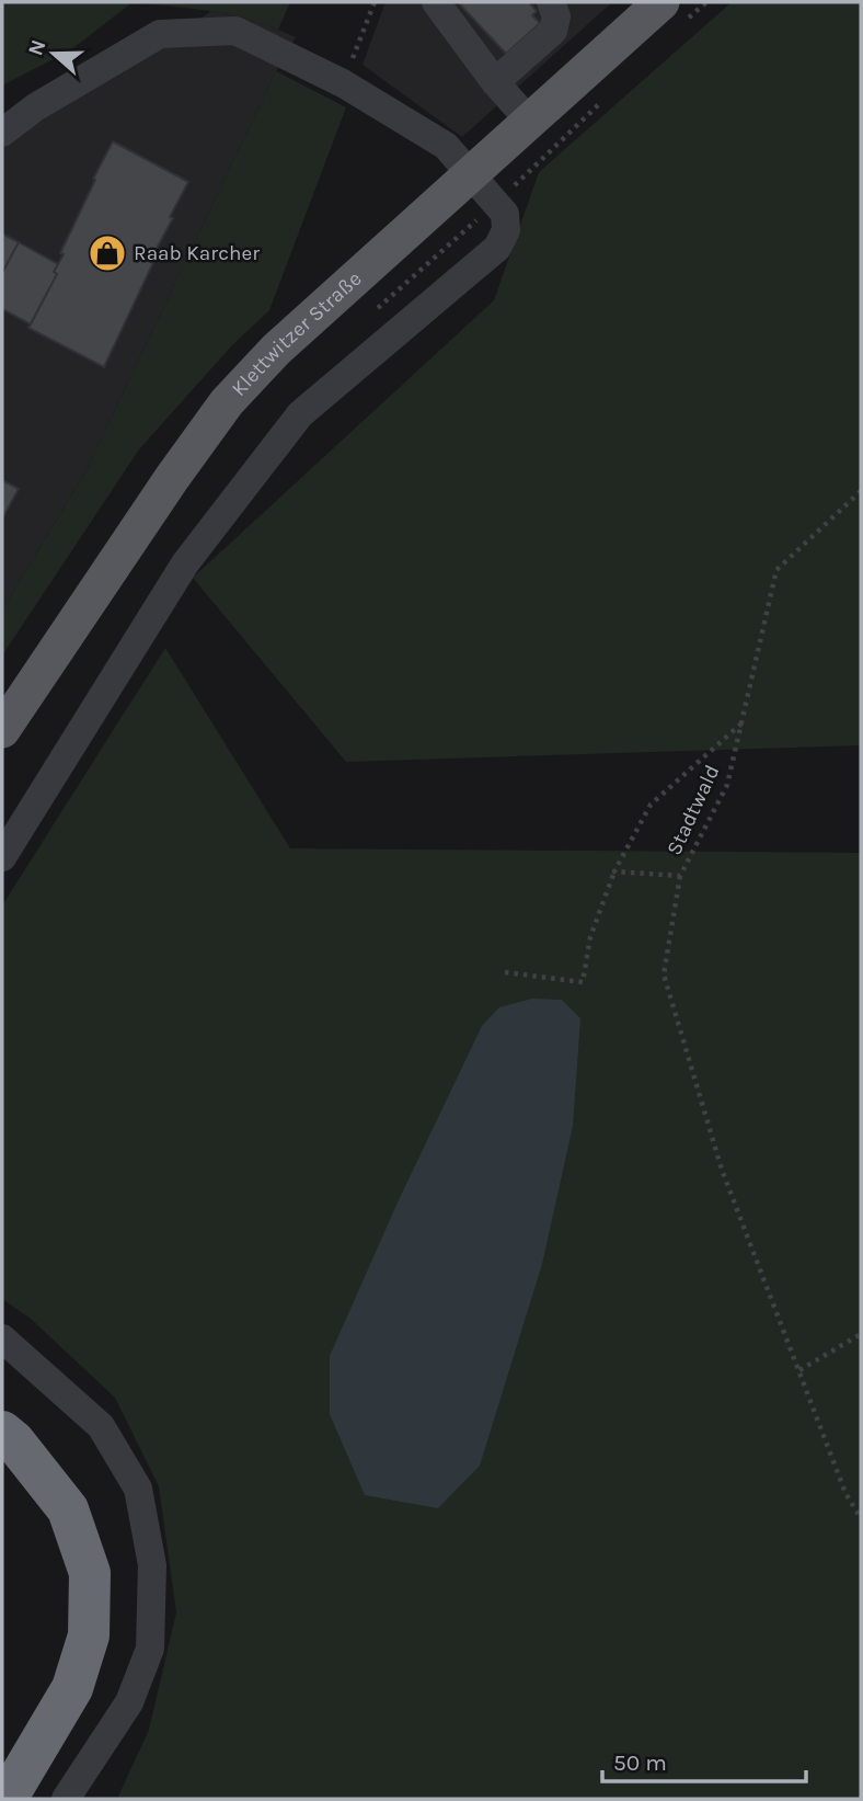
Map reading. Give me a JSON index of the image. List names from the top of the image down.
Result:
{
  "streets": {
    "main road": ["Klettwitzer Straße"],
    "path": ["Stadtwald"]
  },
  "places": {
    "shop": ["Raab Karcher"]
  },
  "scale_bar": "50 m",
  "north": "left"
}
